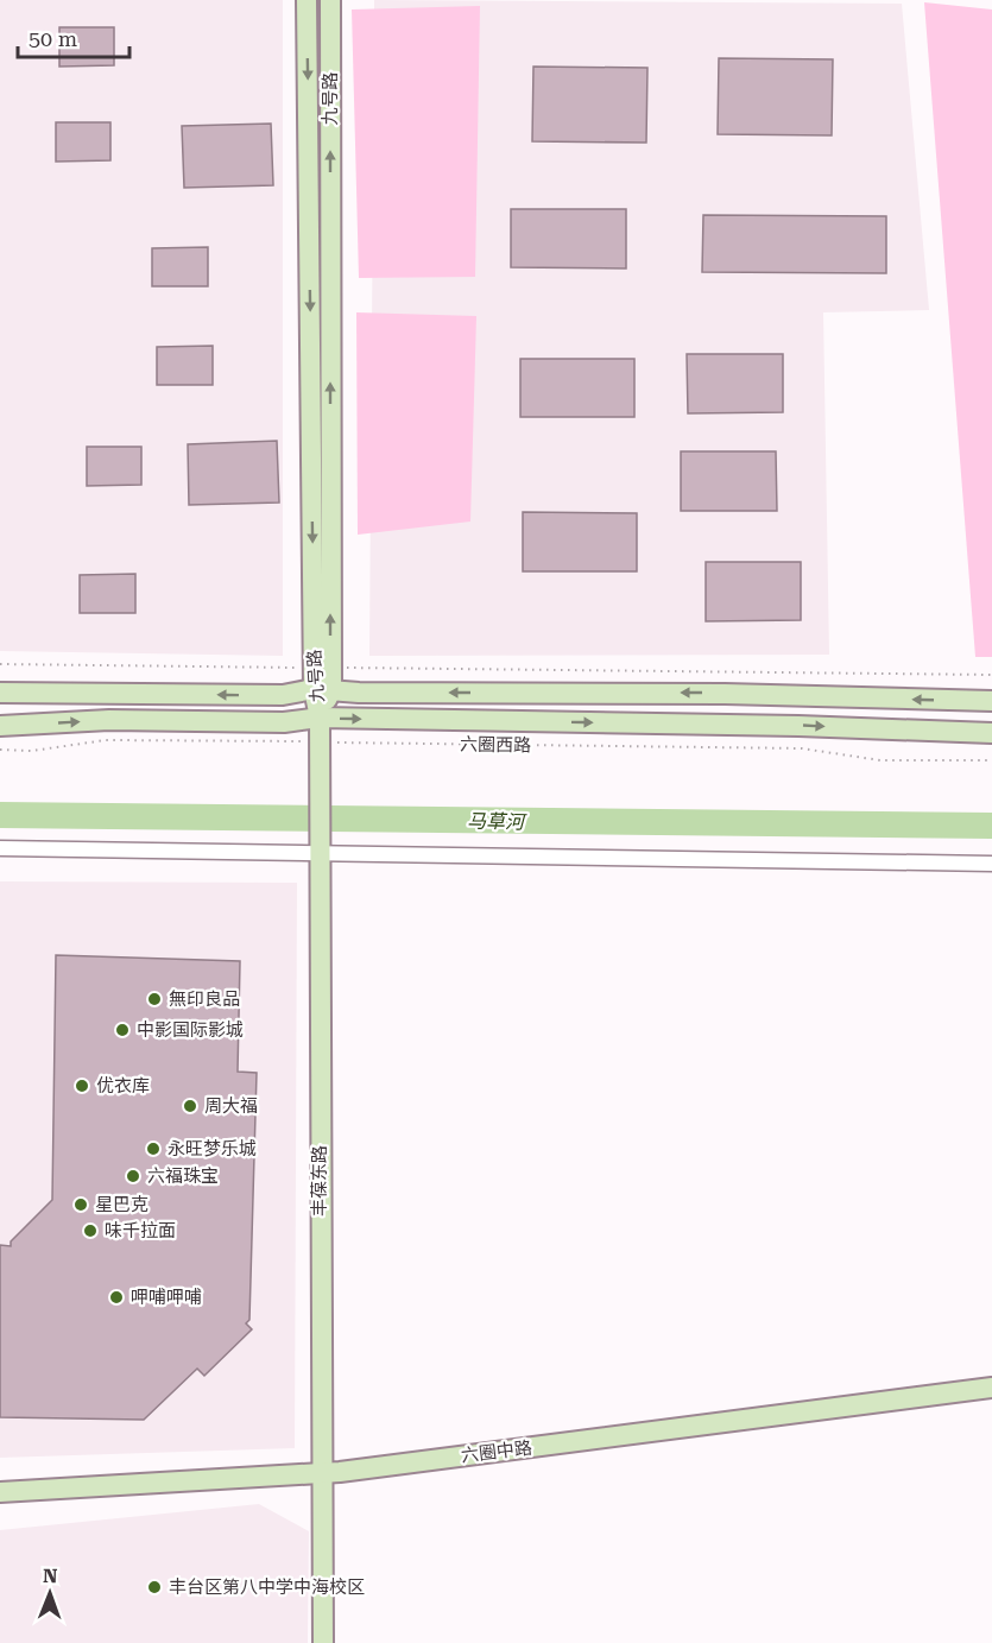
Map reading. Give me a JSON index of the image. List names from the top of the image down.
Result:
{
  "streets": {
    "street": [
      "九号路",
      "六圈西路",
      "丰葆东路",
      "六圈中路"
    ]
  },
  "crossings": [
    ["九号路", "六圈西路"],
    ["九号路", "丰葆东路"],
    ["六圈西路", "丰葆东路"],
    ["丰葆东路", "六圈中路"]
  ],
  "water": ["马草河"],
  "places": [
    "無印良品",
    "中影国际影城",
    "优衣库",
    "周大福",
    "永旺梦乐城",
    "六福珠宝",
    "星巴克",
    "味千拉面",
    "呷哺呷哺",
    "丰台区第八中学中海校区"
  ],
  "scale_bar": "50 m",
  "north": "top"
}
